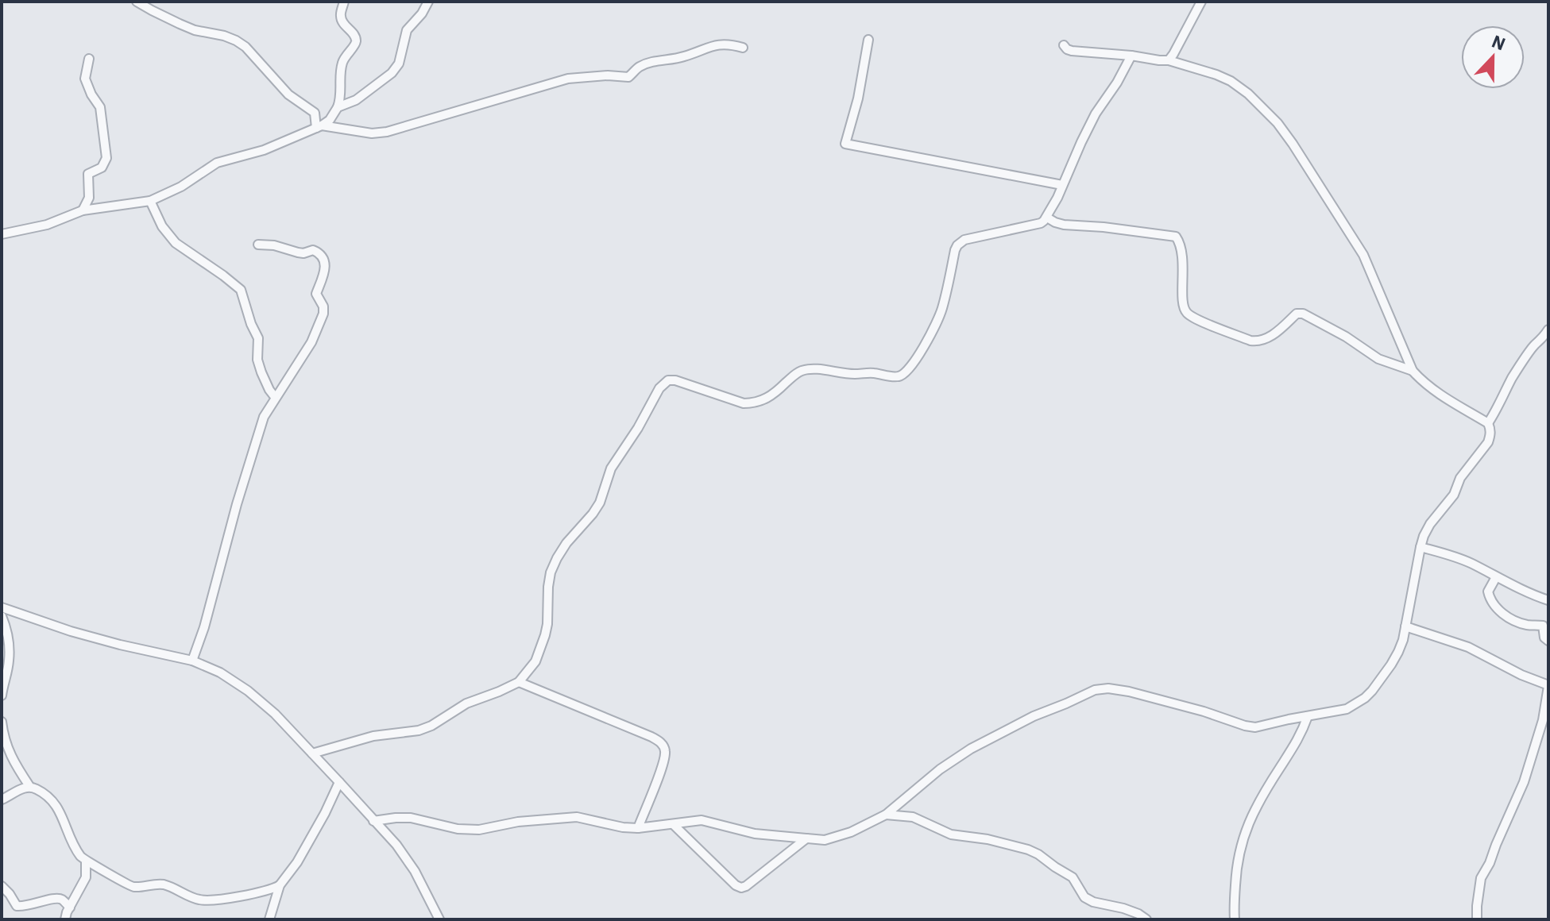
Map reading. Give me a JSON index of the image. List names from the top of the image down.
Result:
{
  "north": "top"
}
